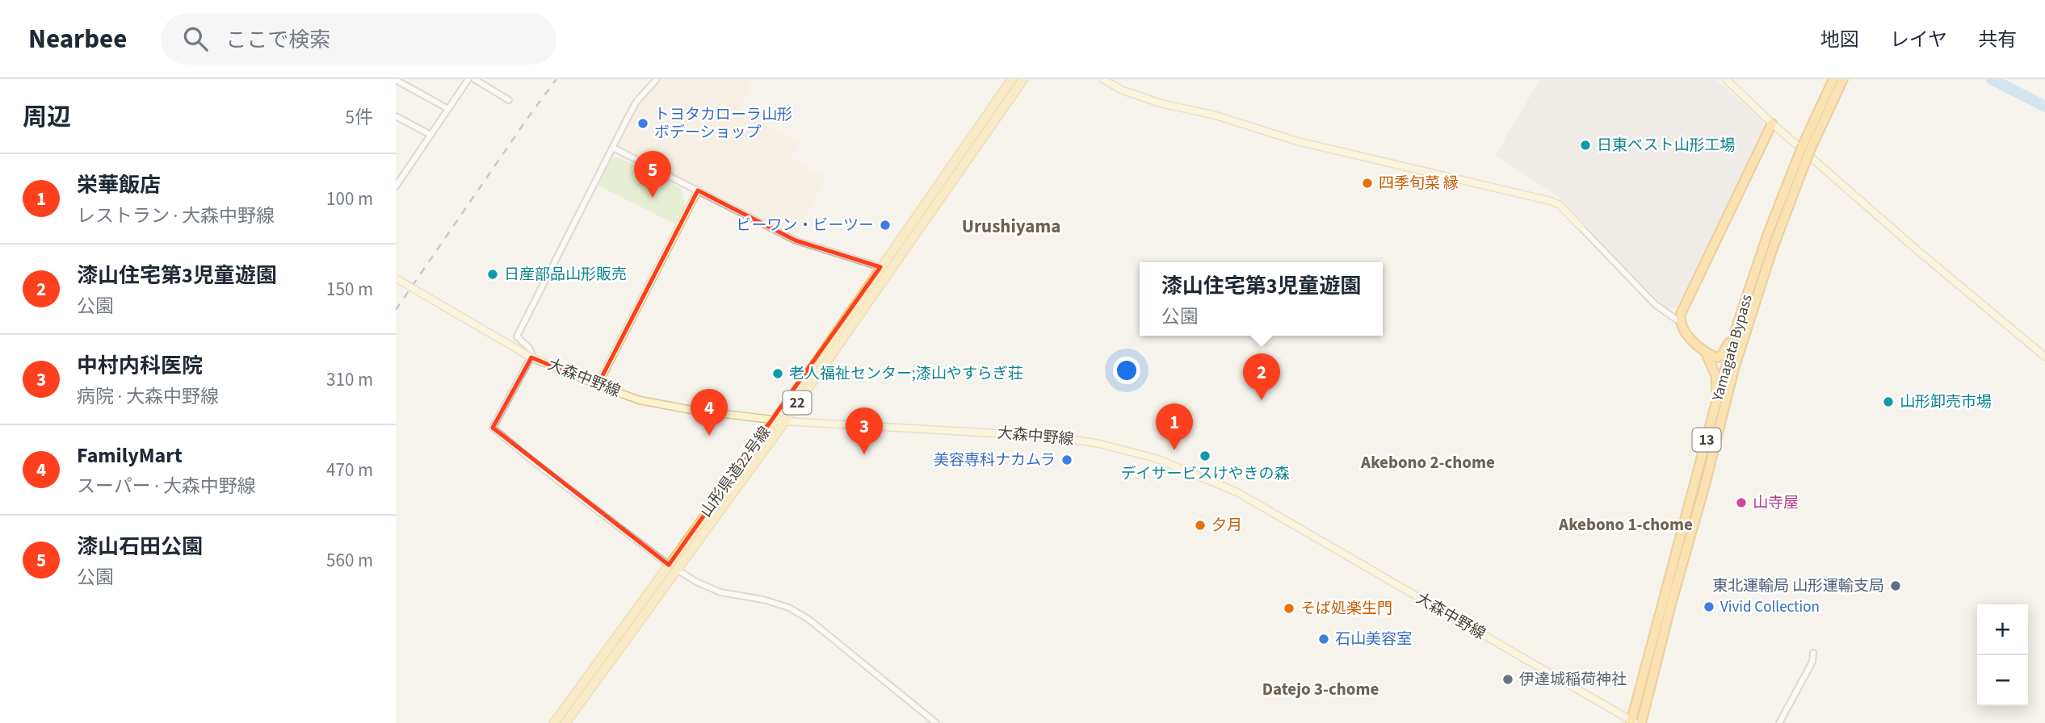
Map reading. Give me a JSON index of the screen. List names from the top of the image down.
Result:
{
  "streets": {
    "highway": ["Yamagata Bypass", "13"],
    "main road": ["大森中野線", "22", "山形県道22号線"]
  },
  "crossings": [
    ["Yamagata Bypass", "大森中野線"],
    ["大森中野線", "山形県道22号線"]
  ],
  "districts": [
    "Urushiyama",
    "Akebono 2-chome",
    "Akebono 1-chome",
    "Datejo 3-chome"
  ],
  "places": [
    "トヨタカローラ山形 ボデーショップ",
    "日東ベスト山形工場",
    "四季旬菜 縁",
    "ビーワン・ビーツー",
    "日産部品山形販売",
    "老人福祉センター;漆山やすらぎ荘",
    "山形卸売市場",
    "デイサービスけやきの森",
    "美容専科ナカムラ",
    "山寺屋",
    "夕月",
    "東北運輸局 山形運輸支局",
    "Vivid Collection",
    "そば処楽生門",
    "石山美容室",
    "伊達城稲荷神社"
  ],
  "page": {
    "header": "Nearbee",
    "search": "ここで検索",
    "nav": ["地図", "レイヤ", "共有"],
    "heading": ["周辺", "5件"],
    "pins": [
      "5",
      "2",
      "4",
      "1",
      "3"
    ],
    "list": [
      {
        "mark": "1",
        "name": "栄華飯店",
        "note": "レストラン · 大森中野線",
        "value": "100 m"
      },
      {
        "mark": "2",
        "name": "漆山住宅第3児童遊園",
        "note": "公園",
        "value": "150 m"
      },
      {
        "mark": "3",
        "name": "中村内科医院",
        "note": "病院 · 大森中野線",
        "value": "310 m"
      },
      {
        "mark": "4",
        "name": "FamilyMart",
        "note": "スーパー · 大森中野線",
        "value": "470 m"
      },
      {
        "mark": "5",
        "name": "漆山石田公園",
        "note": "公園",
        "value": "560 m"
      }
    ],
    "popup": ["漆山住宅第3児童遊園", "公園"],
    "map_buttons": ["+", "−"]
  }
}
